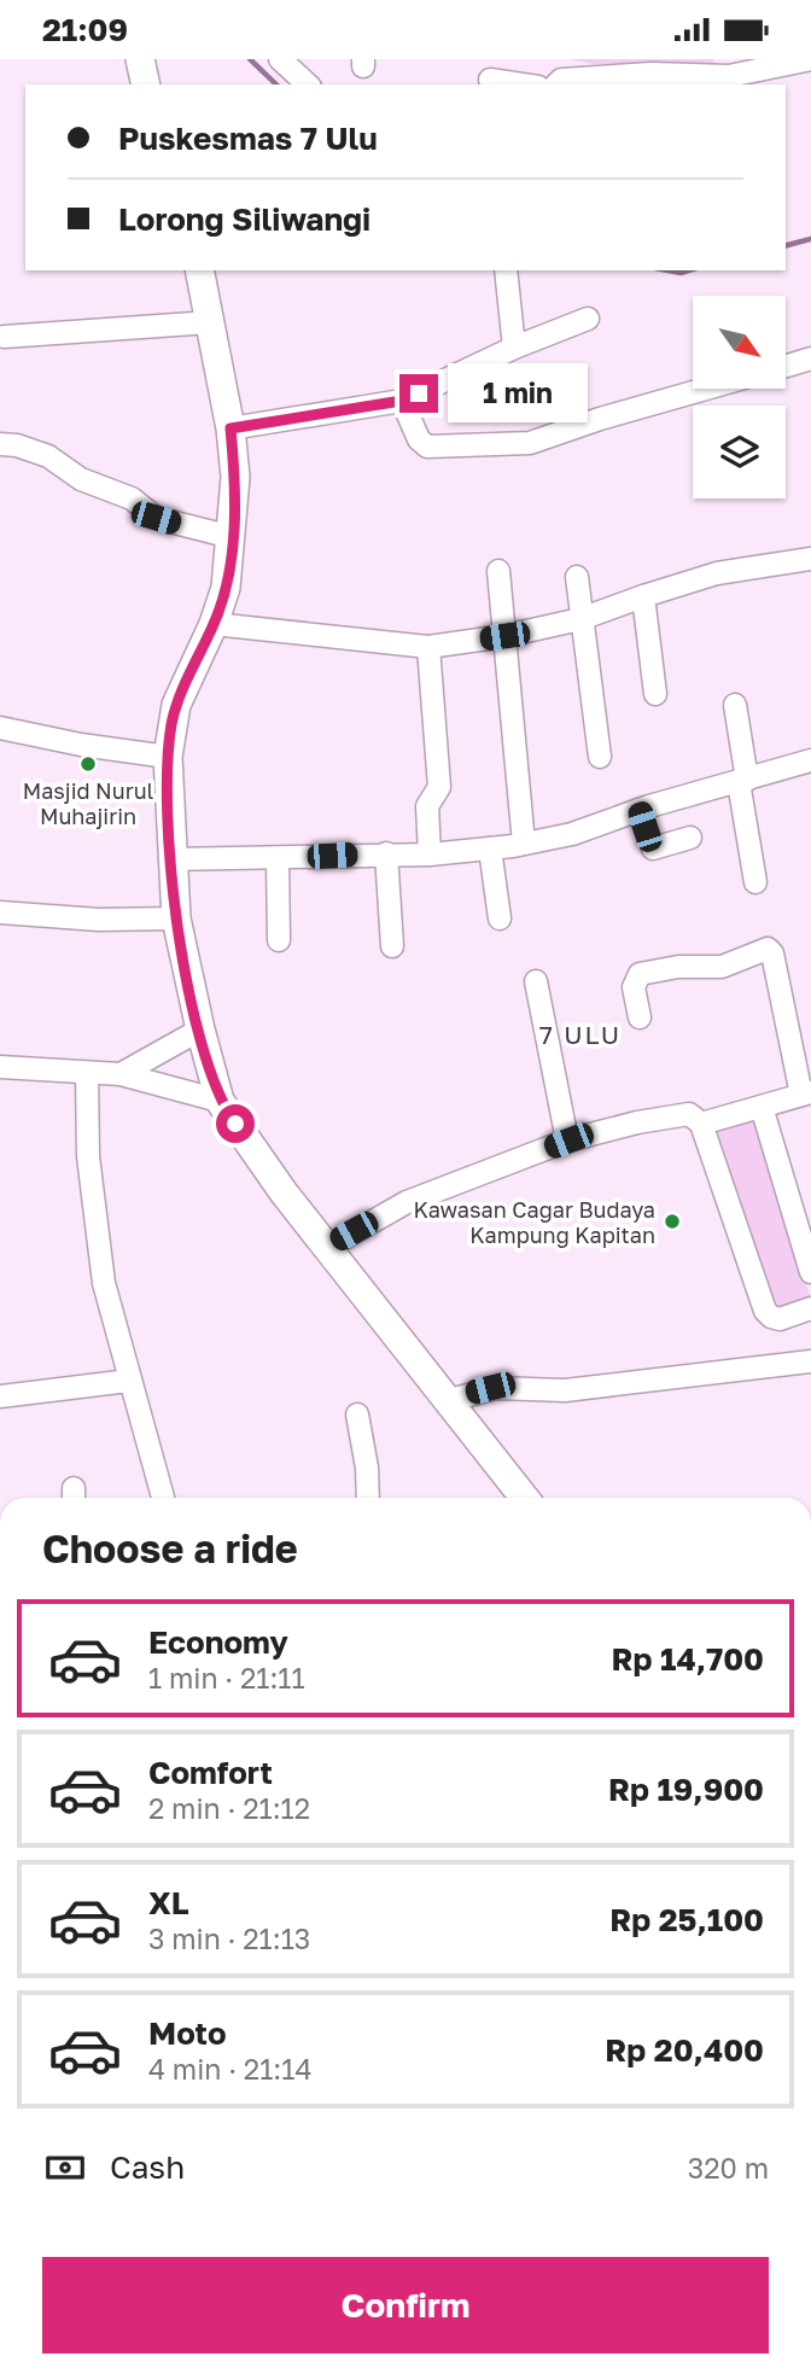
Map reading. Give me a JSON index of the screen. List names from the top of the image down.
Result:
{
  "districts": ["7 ULU"],
  "places": ["Masjid Nurul Muhajirin", "Kawasan Cagar Budaya Kampung Kapitan"],
  "north": "bottom right",
  "page": {
    "status": "21:09",
    "banner": ["Puskesmas 7 Ulu", "Lorong Siliwangi"],
    "bubble": "1 min",
    "heading": "Choose a ride",
    "list": [
      {
        "name": "Economy",
        "note": "1 min · 21:11",
        "value": "Rp 14,700"
      },
      {
        "name": "Comfort",
        "note": "2 min · 21:12",
        "value": "Rp 19,900"
      },
      {
        "name": "XL",
        "note": "3 min · 21:13",
        "value": "Rp 25,100"
      },
      {
        "name": "Moto",
        "note": "4 min · 21:14",
        "value": "Rp 20,400"
      }
    ],
    "pay": ["Cash", "320 m"],
    "buttons": "Confirm"
  }
}
